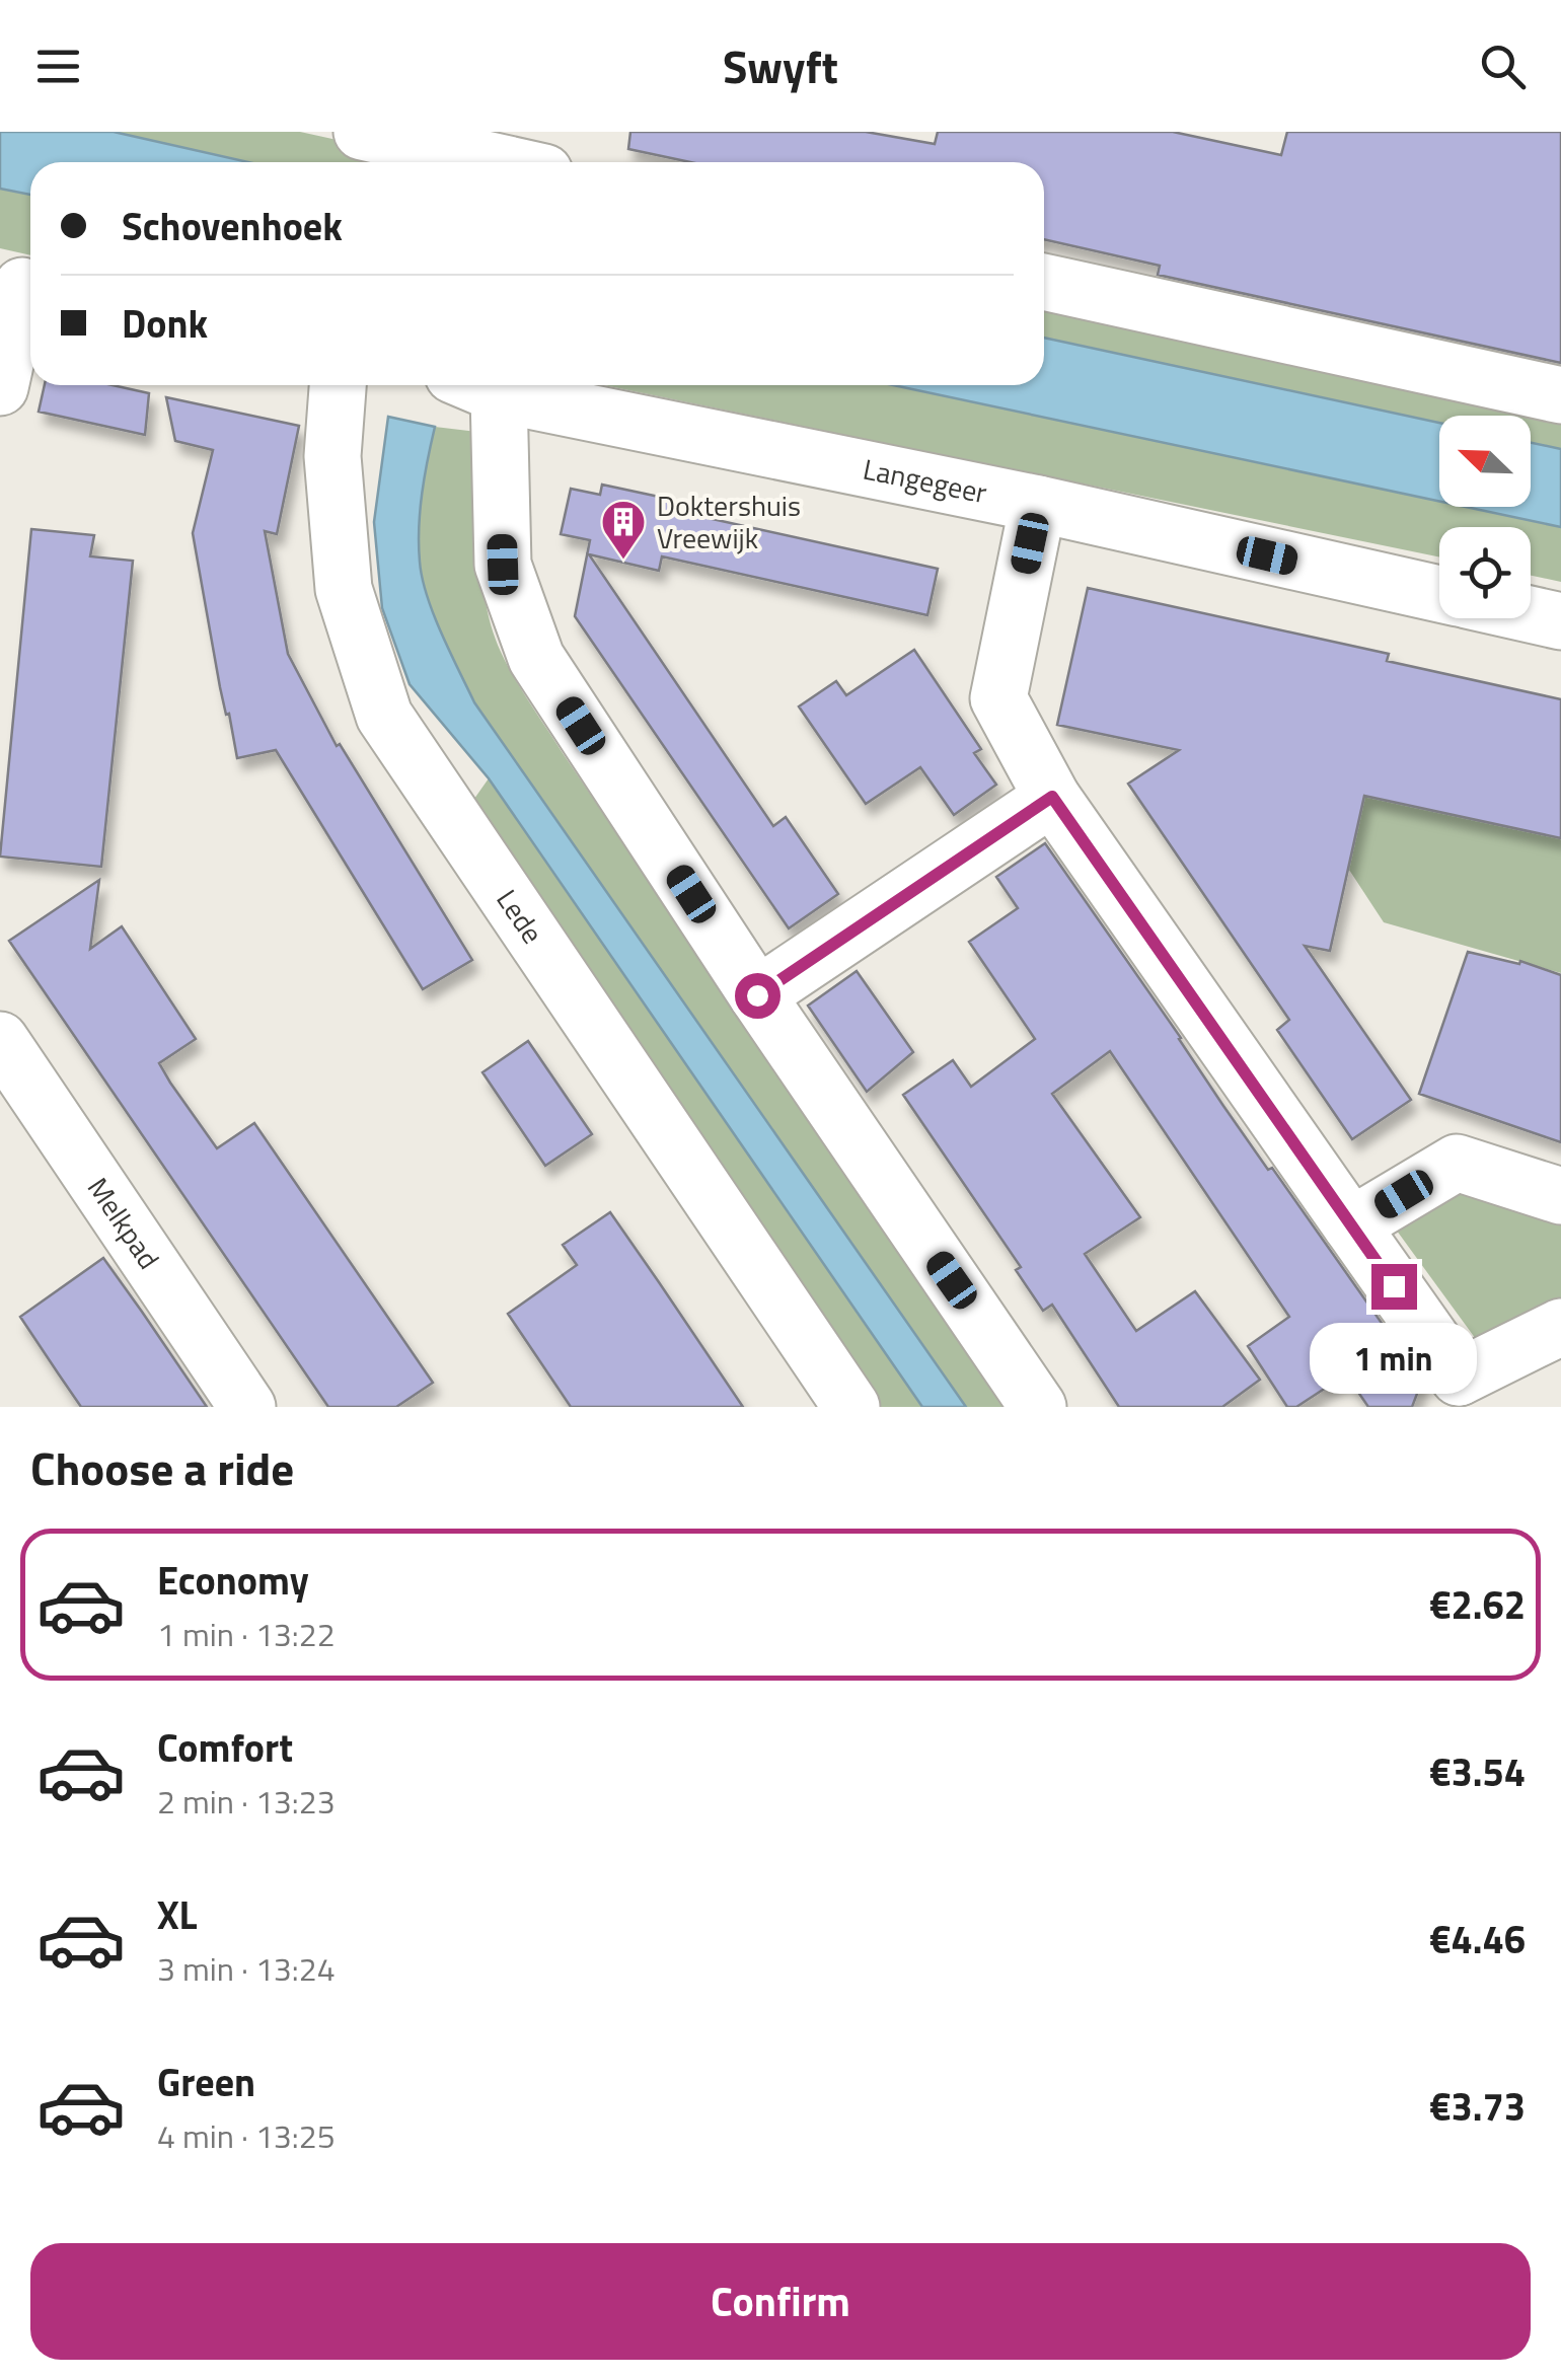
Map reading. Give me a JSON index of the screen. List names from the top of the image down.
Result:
{
  "streets": {
    "street": ["Langegeer", "Lede", "Melkpad"]
  },
  "places": {
    "building": ["Doktershuis Vreewijk"]
  },
  "north": "top left",
  "page": {
    "header": "Swyft",
    "banner": ["Schovenhoek", "Donk"],
    "bubble": "1 min",
    "heading": "Choose a ride",
    "list": [
      {
        "name": "Economy",
        "note": "1 min · 13:22",
        "value": "€2.62"
      },
      {
        "name": "Comfort",
        "note": "2 min · 13:23",
        "value": "€3.54"
      },
      {
        "name": "XL",
        "note": "3 min · 13:24",
        "value": "€4.46"
      },
      {
        "name": "Green",
        "note": "4 min · 13:25",
        "value": "€3.73"
      }
    ],
    "buttons": "Confirm"
  }
}
